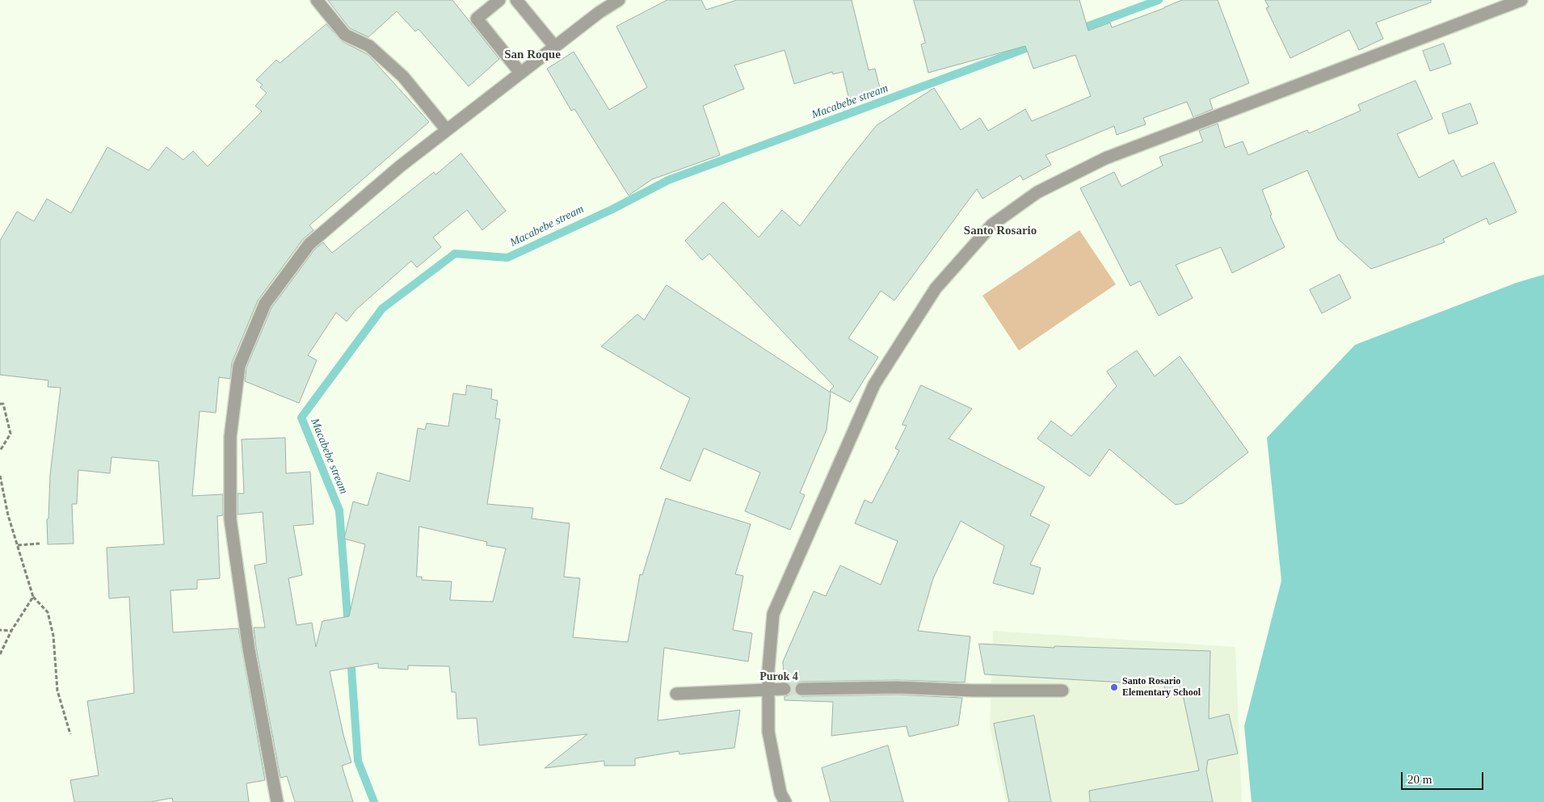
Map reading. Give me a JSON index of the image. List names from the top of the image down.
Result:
{
  "districts": ["San Roque", "Santo Rosario", "Purok 4"],
  "water": ["Macabebe stream"],
  "places": ["Santo Rosario Elementary School"],
  "scale_bar": "20 m"
}
